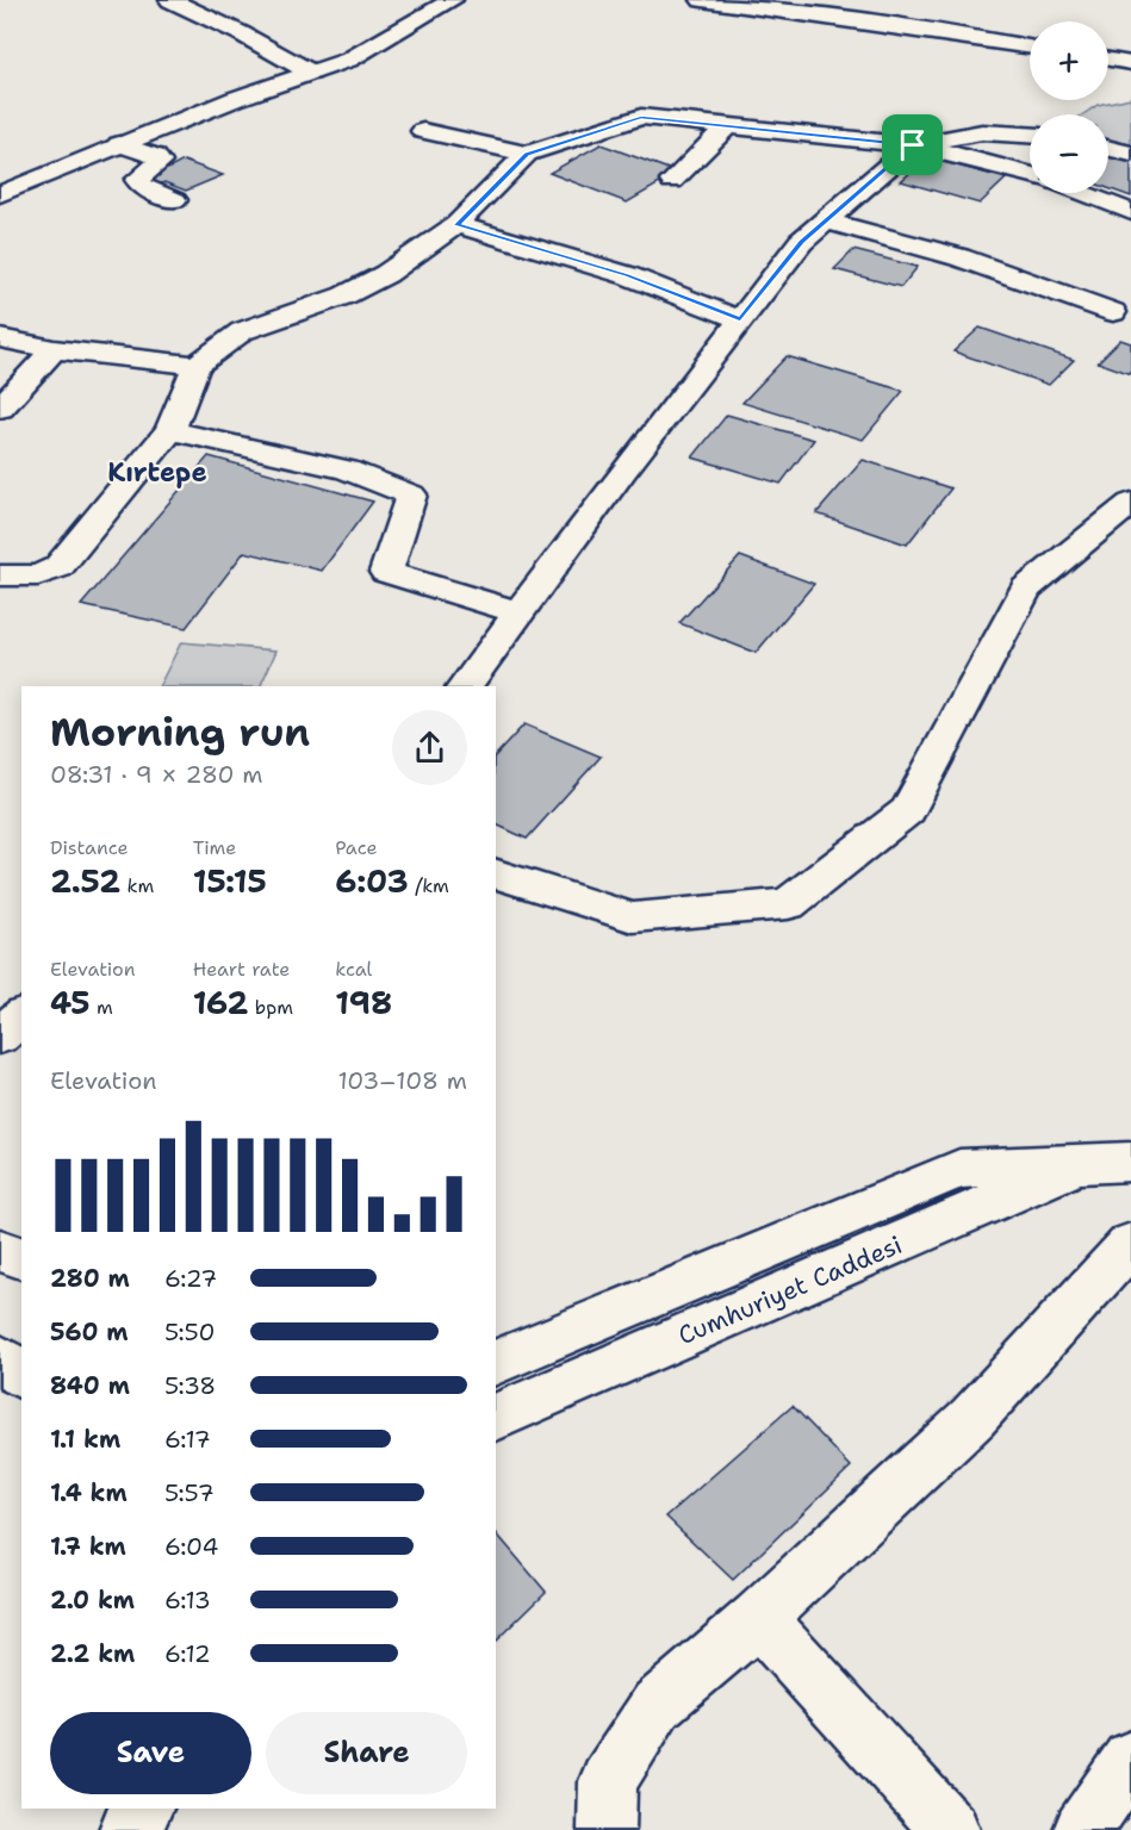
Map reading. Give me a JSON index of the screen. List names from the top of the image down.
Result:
{
  "streets": {
    "street": ["Cumhuriyet Caddesi"]
  },
  "districts": ["Kırtepe"],
  "page": {
    "map_buttons": ["+", "−"],
    "heading": ["Morning run", "08:31 · 9 × 280 m"],
    "stats": [
      ["Distance", "2.52 km"],
      ["Time", "15:15"],
      ["Pace", "6:03 /km"],
      ["Elevation", "45 m"],
      ["Heart rate", "162 bpm"],
      ["kcal", "198"]
    ],
    "chart": ["Elevation", "103–108 m"],
    "list": [
      {
        "name": "280 m",
        "note": "6:27"
      },
      {
        "name": "560 m",
        "note": "5:50"
      },
      {
        "name": "840 m",
        "note": "5:38"
      },
      {
        "name": "1.1 km",
        "note": "6:17"
      },
      {
        "name": "1.4 km",
        "note": "5:57"
      },
      {
        "name": "1.7 km",
        "note": "6:04"
      },
      {
        "name": "2.0 km",
        "note": "6:13"
      },
      {
        "name": "2.2 km",
        "note": "6:12"
      }
    ],
    "buttons": ["Save", "Share"]
  }
}
